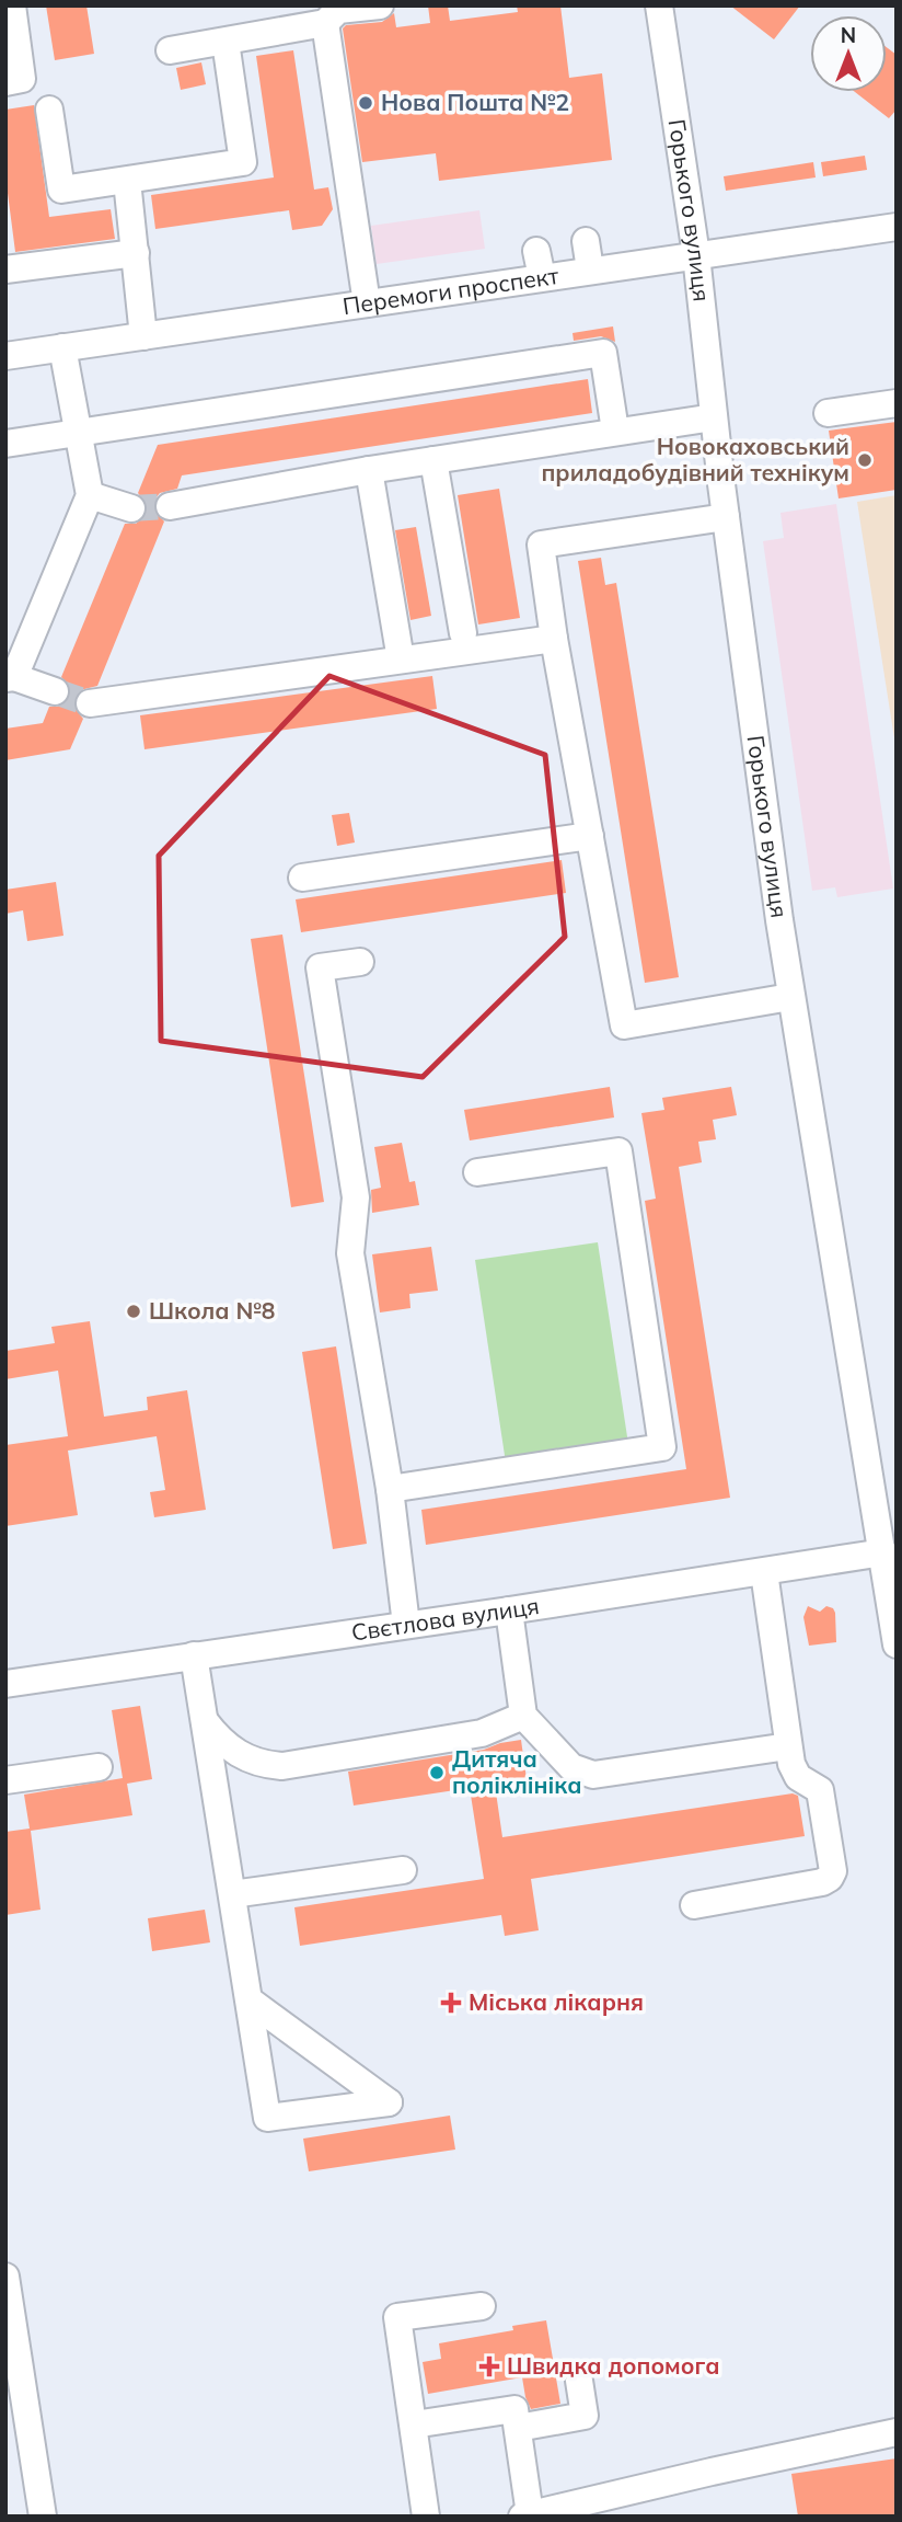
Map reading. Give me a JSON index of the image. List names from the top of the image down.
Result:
{
  "streets": {
    "street": ["Горького вулиця", "Перемоги проспект", "Свєтлова вулиця"]
  },
  "crossings": [
    ["Горького вулиця", "Перемоги проспект"],
    ["Горького вулиця", "Свєтлова вулиця"]
  ],
  "places": {
    "other": [
      "Нова Пошта №2",
      "Новокаховський приладобудівний технікум",
      "Школа №8",
      "Дитяча поліклініка"
    ],
    "health": ["Міська лікарня", "Швидка допомога"]
  },
  "north": "top"
}
